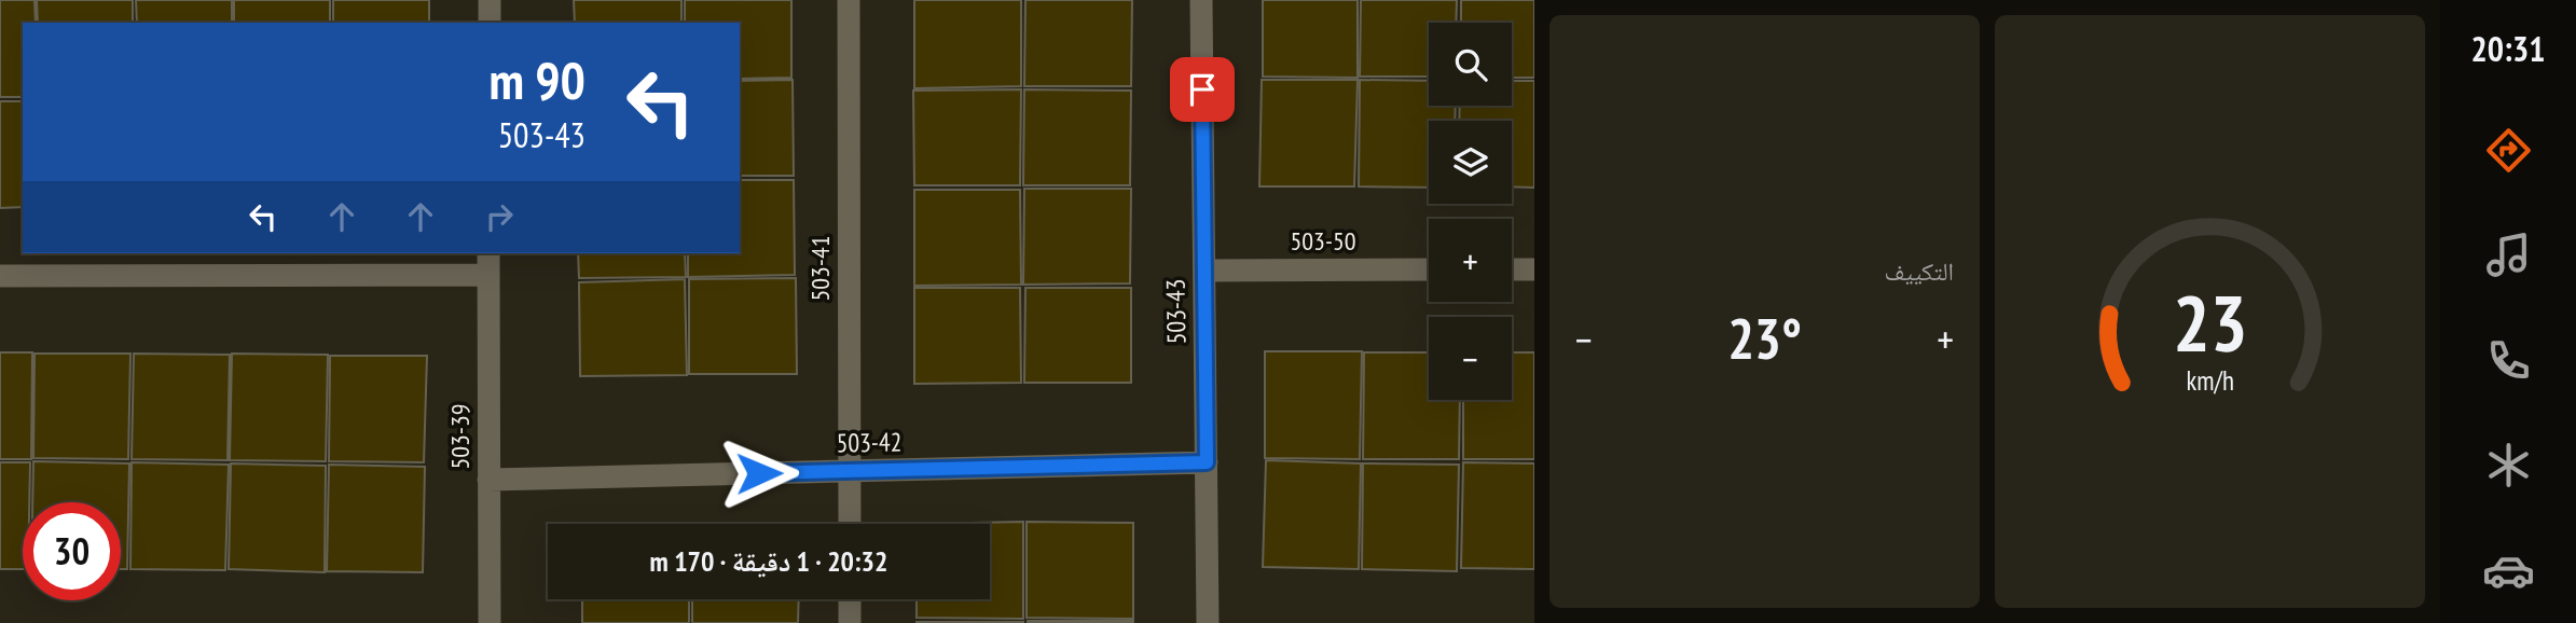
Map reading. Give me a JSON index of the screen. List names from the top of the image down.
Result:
{
  "streets": {
    "street": [
      "503-50",
      "503-41",
      "503-43",
      "503-39",
      "503-42"
    ]
  },
  "crossings": [
    ["503-50", "503-43"],
    ["503-41", "503-42"],
    ["503-43", "503-42"],
    ["503-39", "503-42"]
  ],
  "page": {
    "tabs": "20:31",
    "tile": "التكييف",
    "map_buttons": ["+", "−"],
    "turn": ["90 m", "503-43"],
    "heat": ["−", "23°", "+"],
    "limit": "30",
    "trip": "20:32 · 1 دقيقة · 170 m",
    "gauge": ["23", "km/h"]
  }
}
